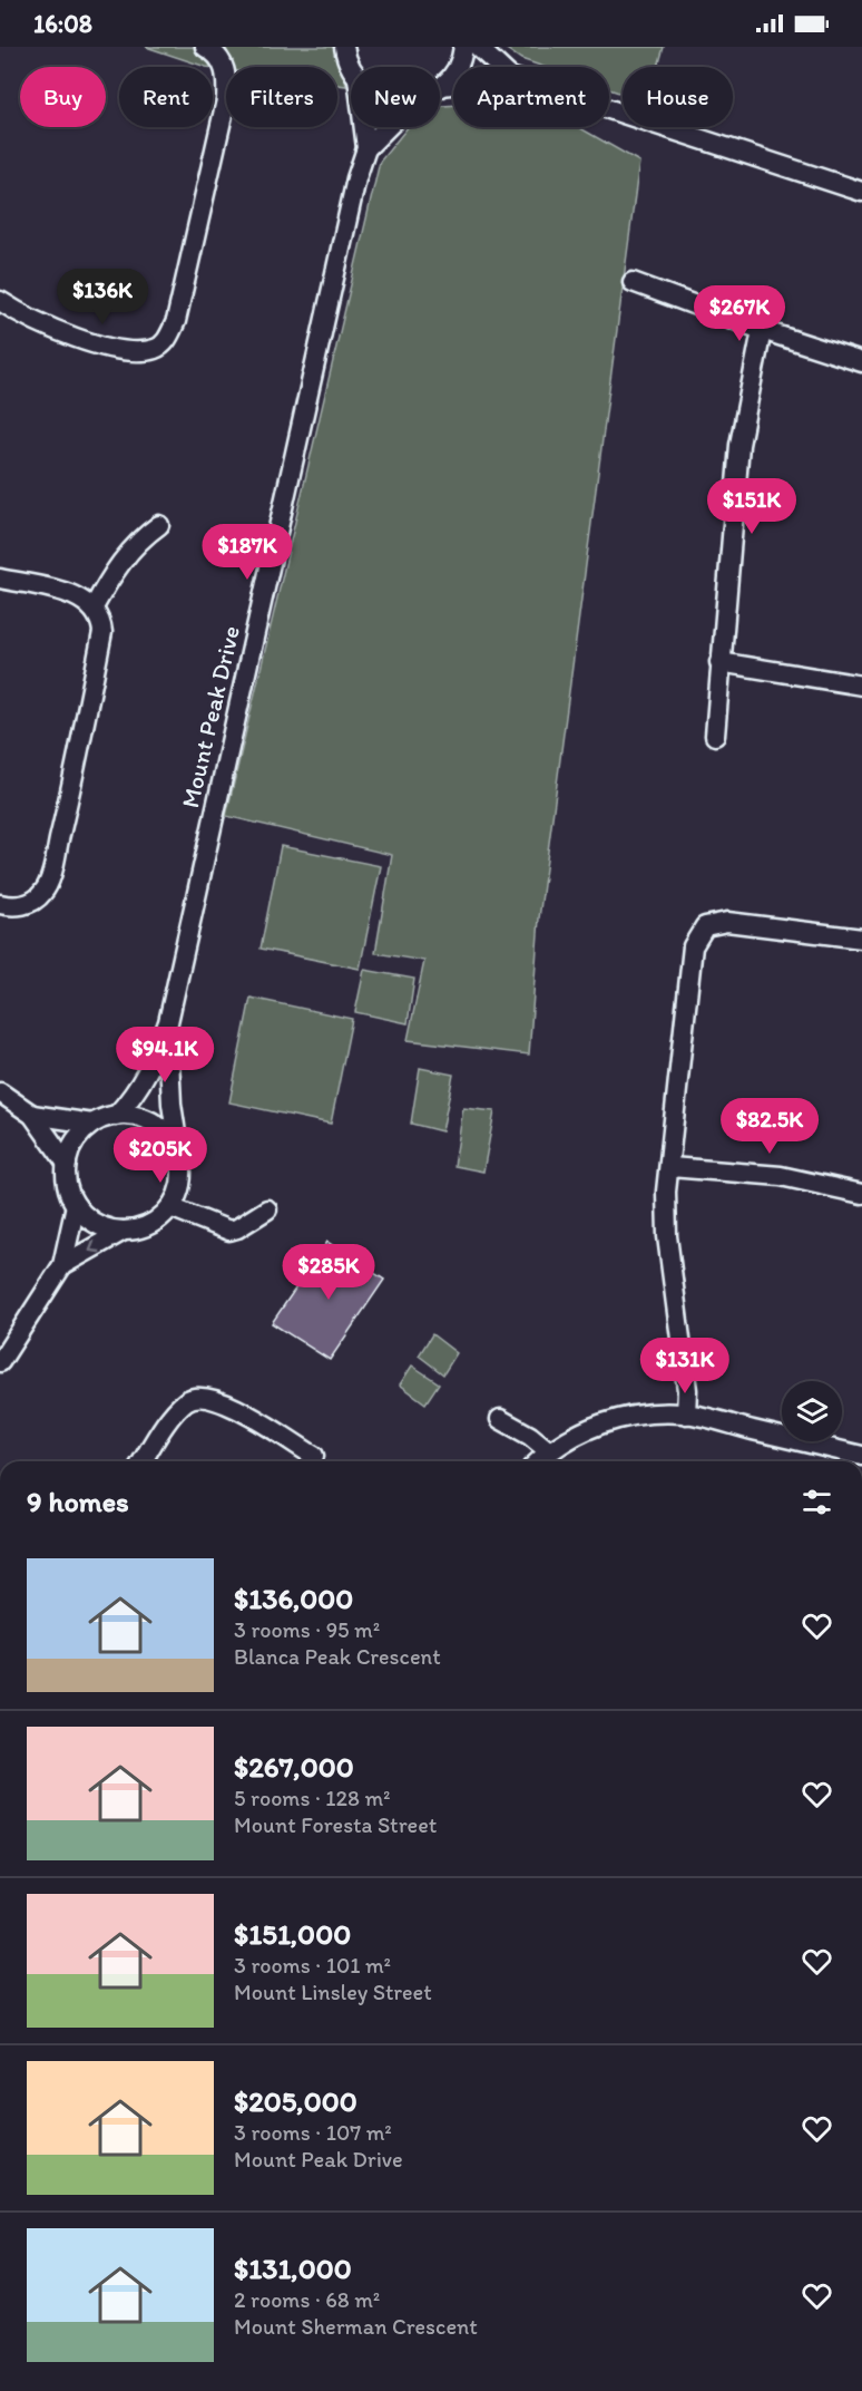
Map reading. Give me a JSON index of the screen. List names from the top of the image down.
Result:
{
  "streets": {
    "street": ["Mount Peak Drive"]
  },
  "page": {
    "status": "16:08",
    "chip": [
      "Buy",
      "Rent",
      "Filters",
      "New",
      "Apartment",
      "House"
    ],
    "price": [
      "$136K",
      "$267K",
      "$151K",
      "$187K",
      "$94.1K",
      "$82.5K",
      "$205K",
      "$285K",
      "$131K"
    ],
    "heading": "9 homes",
    "list": [
      {
        "name": "$136,000",
        "note": "3 rooms · 95 m² · Blanca Peak Crescent"
      },
      {
        "name": "$267,000",
        "note": "5 rooms · 128 m² · Mount Foresta Street"
      },
      {
        "name": "$151,000",
        "note": "3 rooms · 101 m² · Mount Linsley Street"
      },
      {
        "name": "$205,000",
        "note": "3 rooms · 107 m² · Mount Peak Drive"
      },
      {
        "name": "$131,000",
        "note": "2 rooms · 68 m² · Mount Sherman Crescent"
      }
    ]
  }
}
